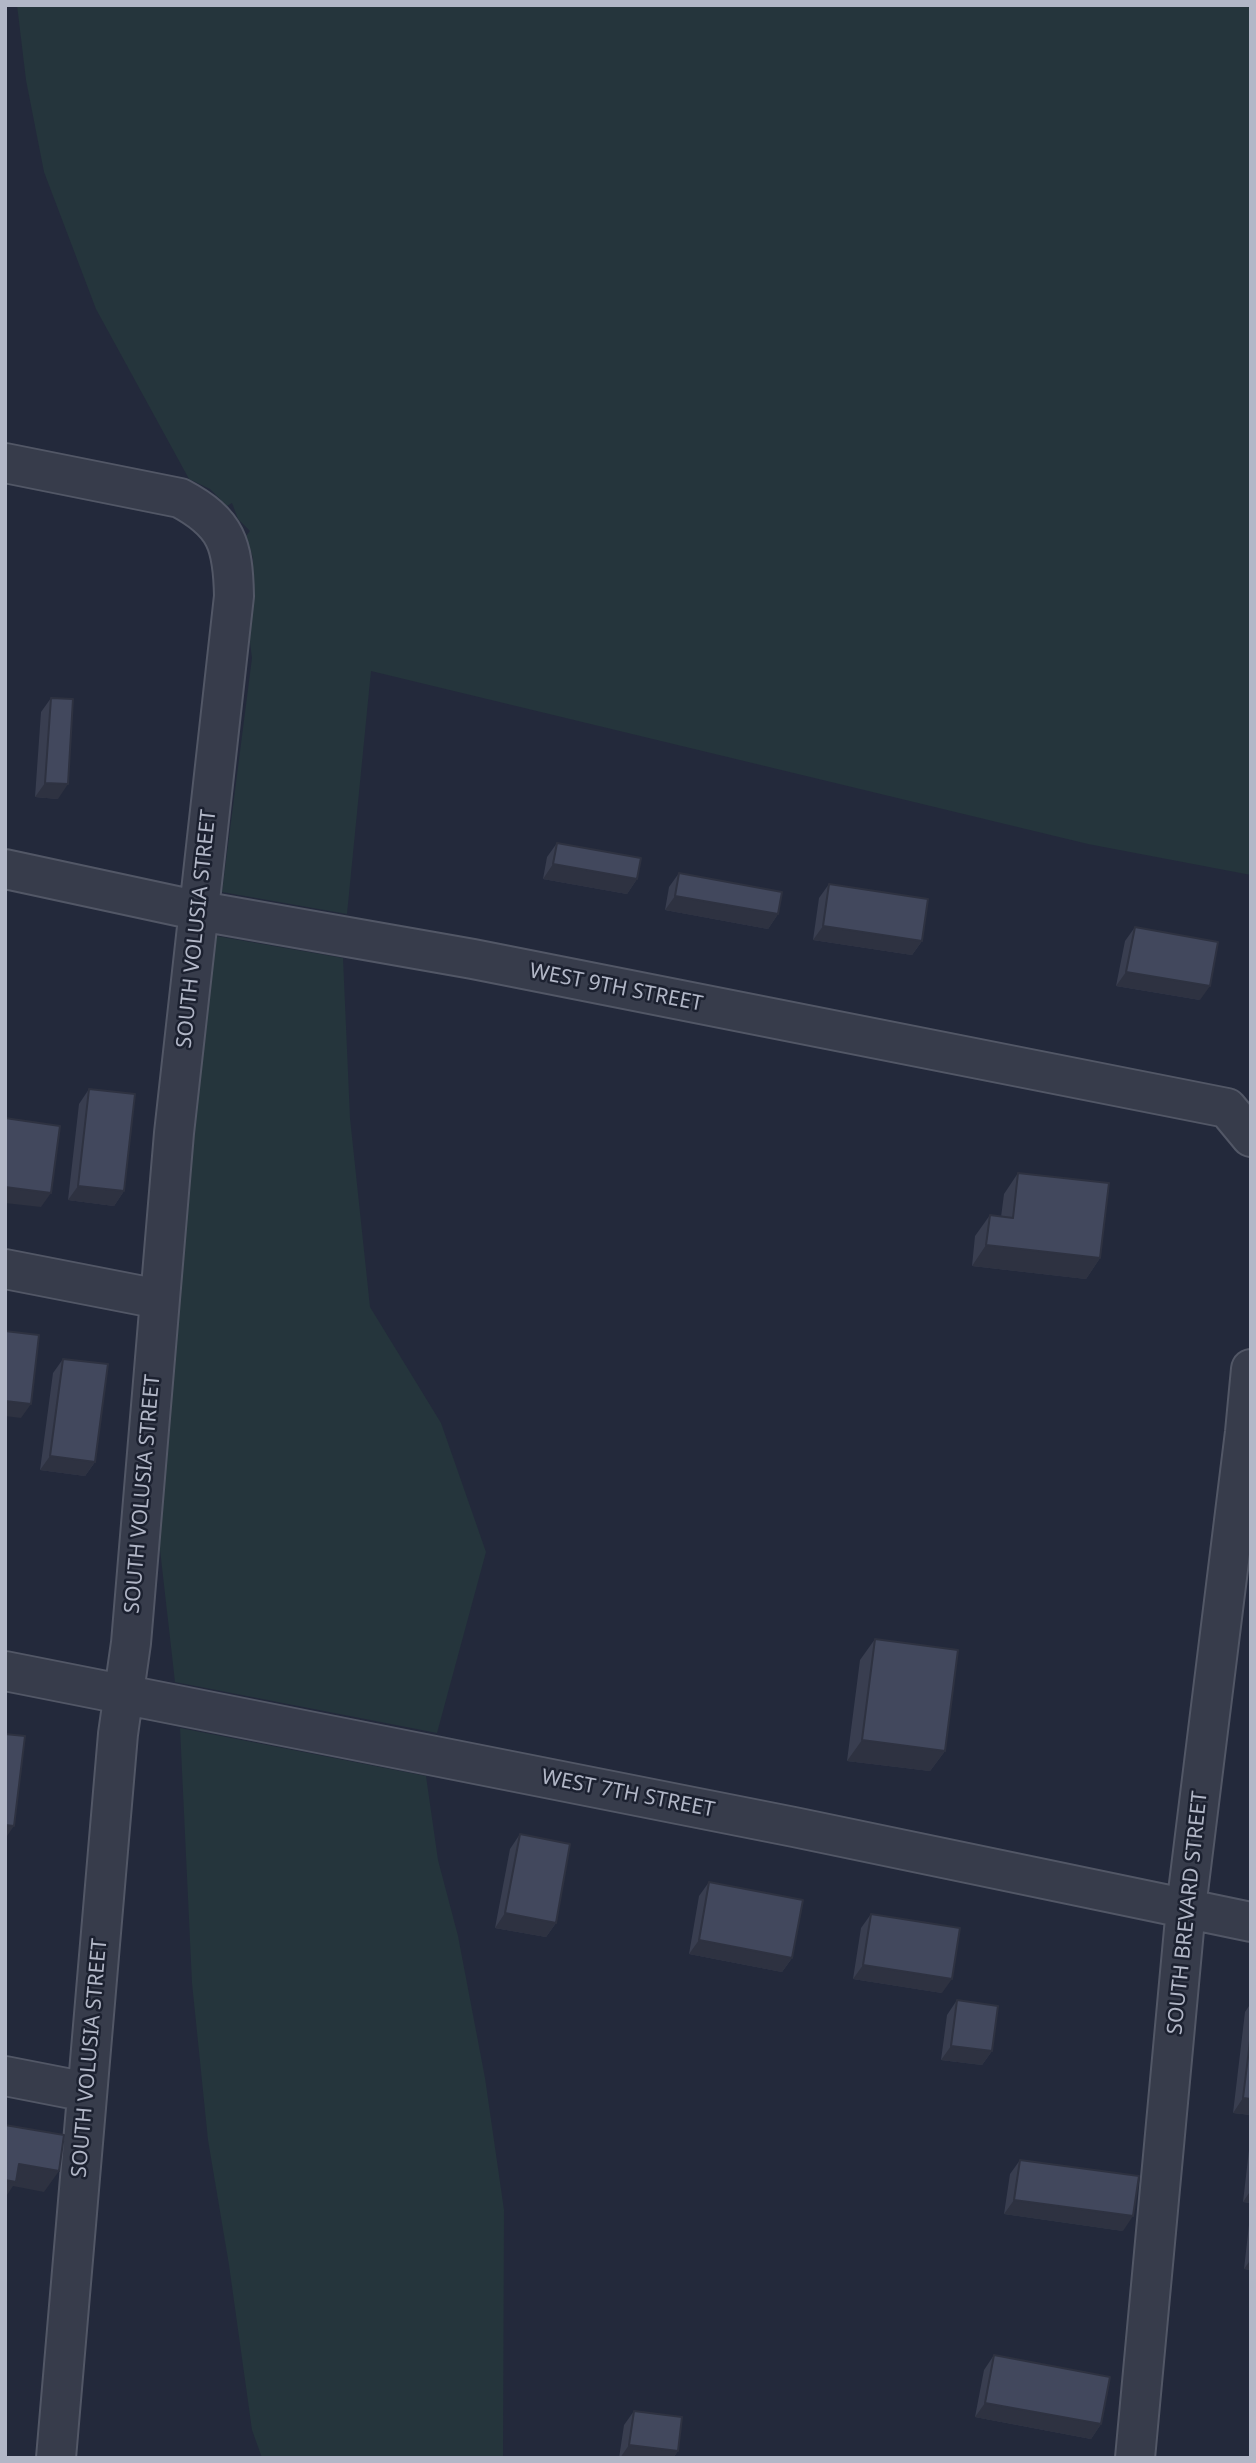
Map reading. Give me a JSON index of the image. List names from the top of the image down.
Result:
{
  "streets": {
    "street": [
      "SOUTH VOLUSIA STREET",
      "WEST 9TH STREET",
      "WEST 7TH STREET",
      "SOUTH BREVARD STREET"
    ]
  },
  "crossings": [
    ["SOUTH VOLUSIA STREET", "WEST 9TH STREET"],
    ["SOUTH VOLUSIA STREET", "WEST 7TH STREET"],
    ["WEST 7TH STREET", "SOUTH BREVARD STREET"]
  ]
}
